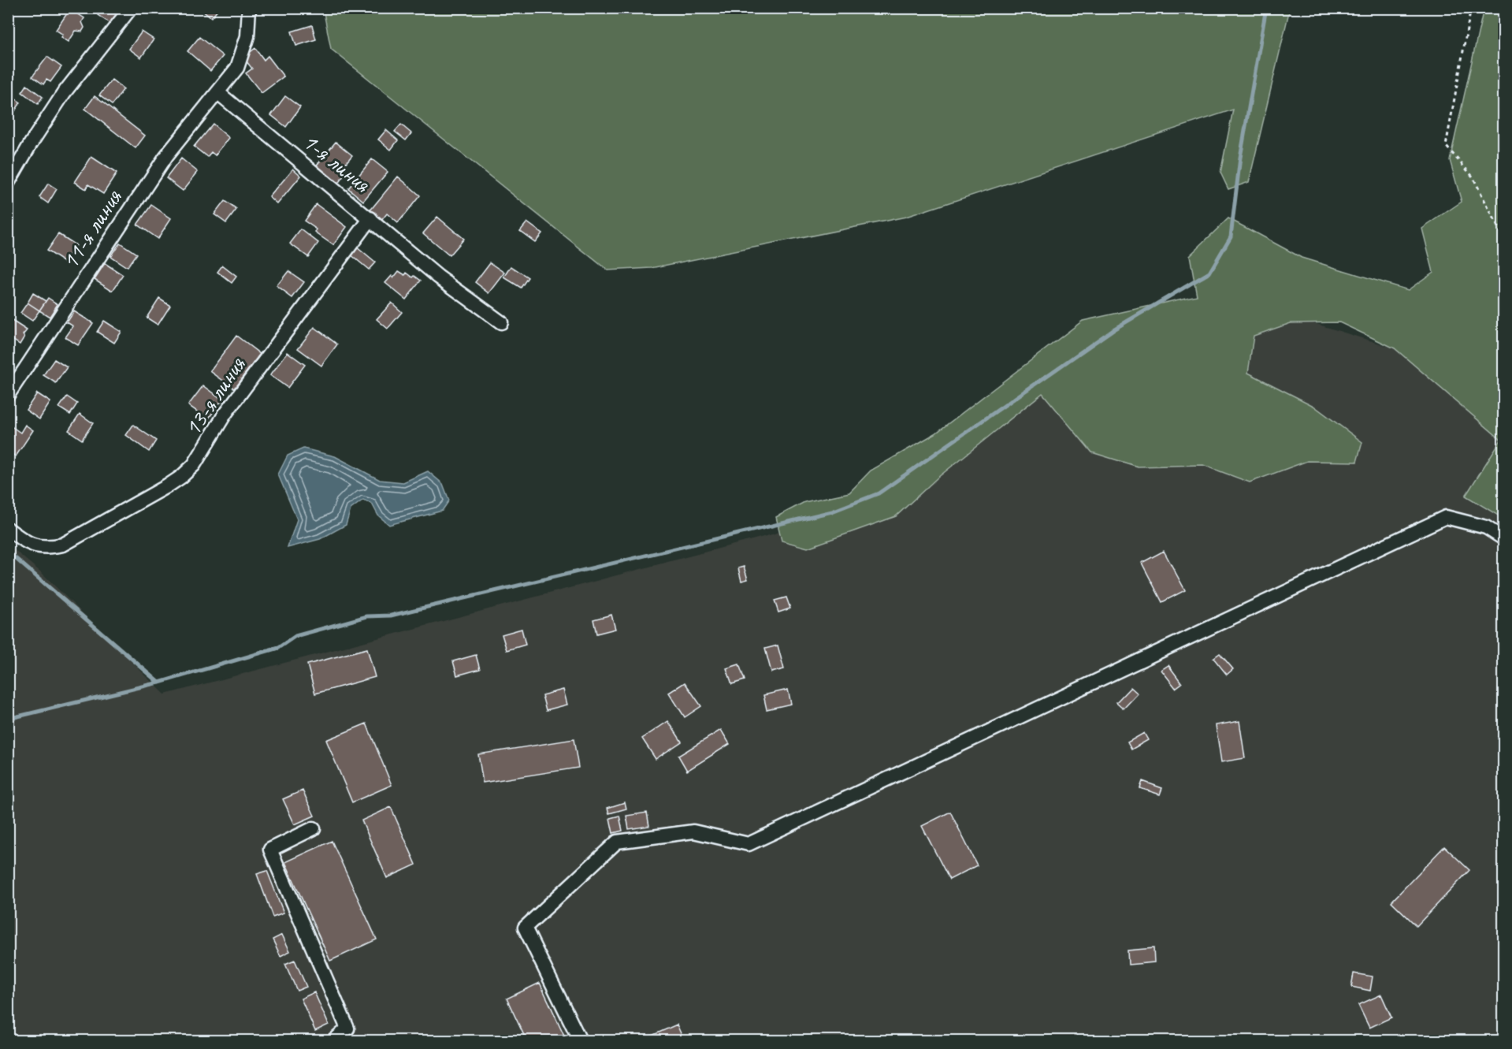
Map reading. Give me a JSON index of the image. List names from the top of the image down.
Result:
{
  "streets": {
    "street": ["1-я линия", "11-я линия", "13-я линия"]
  },
  "crossings": [
    ["1-я линия", "11-я линия"],
    ["1-я линия", "13-я линия"]
  ]
}
